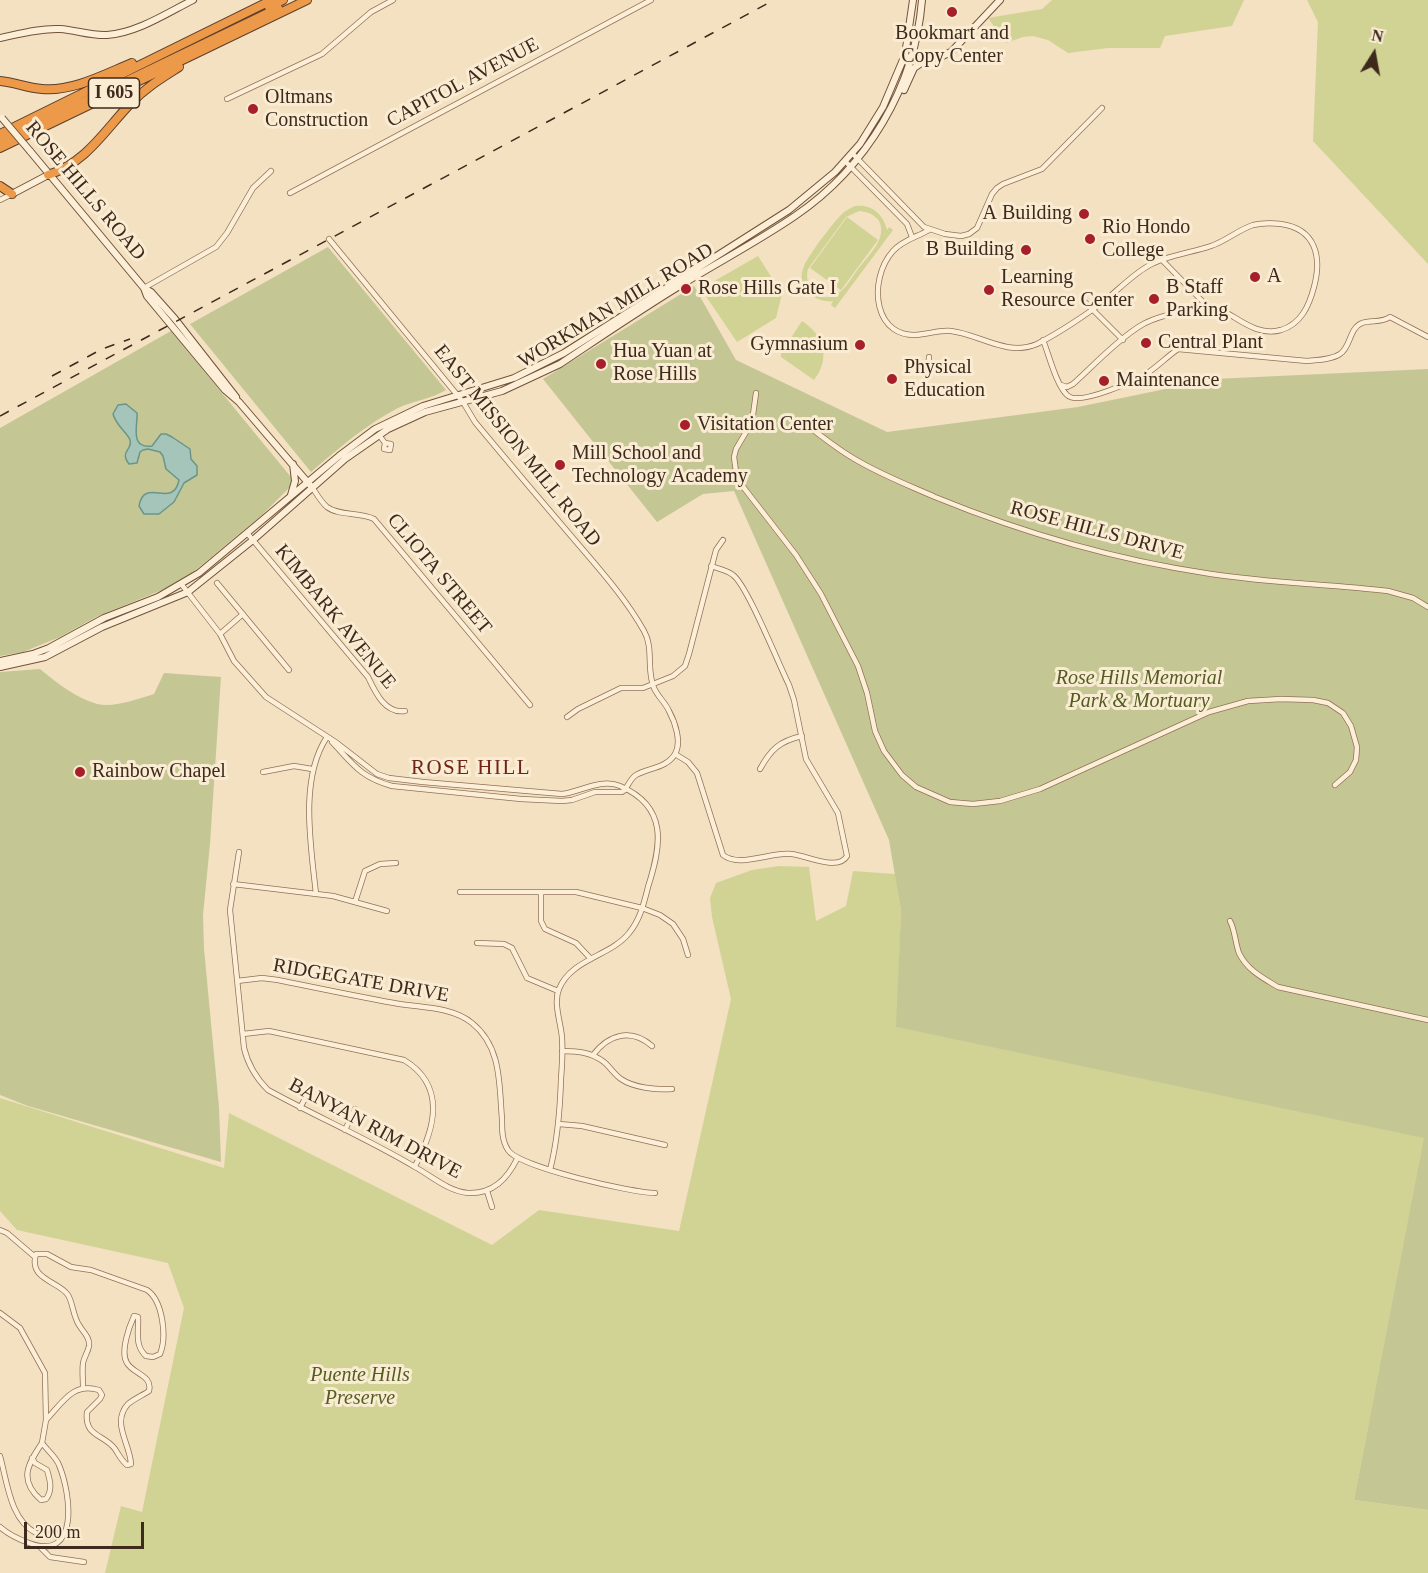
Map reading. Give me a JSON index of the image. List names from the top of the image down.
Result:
{
  "streets": {
    "highway": ["I 605"],
    "main road": ["ROSE HILLS ROAD", "WORKMAN MILL ROAD"],
    "street": [
      "CAPITOL AVENUE",
      "EAST MISSION MILL ROAD",
      "ROSE HILLS DRIVE",
      "CLIOTA STREET",
      "KIMBARK AVENUE",
      "RIDGEGATE DRIVE",
      "BANYAN RIM DRIVE"
    ]
  },
  "crossings": [
    ["ROSE HILLS ROAD", "WORKMAN MILL ROAD"],
    ["ROSE HILLS ROAD", "CLIOTA STREET"],
    ["WORKMAN MILL ROAD", "EAST MISSION MILL ROAD"],
    ["WORKMAN MILL ROAD", "CLIOTA STREET"],
    ["WORKMAN MILL ROAD", "KIMBARK AVENUE"],
    ["RIDGEGATE DRIVE", "BANYAN RIM DRIVE"]
  ],
  "districts": ["ROSE HILL"],
  "parks": ["Rose Hills Memorial Park & Mortuary", "Puente Hills Preserve"],
  "places": [
    "Bookmart and Copy Center",
    "Oltmans Construction",
    "A Building",
    "Rio Hondo College",
    "B Building",
    "A",
    "Rose Hills Gate I",
    "Learning Resource Center",
    "B Staff Parking",
    "Central Plant",
    "Gymnasium",
    "Hua Yuan at Rose Hills",
    "Physical Education",
    "Maintenance",
    "Visitation Center",
    "Mill School and Technology Academy",
    "Rainbow Chapel"
  ],
  "scale_bar": "200 m",
  "north": "top"
}
